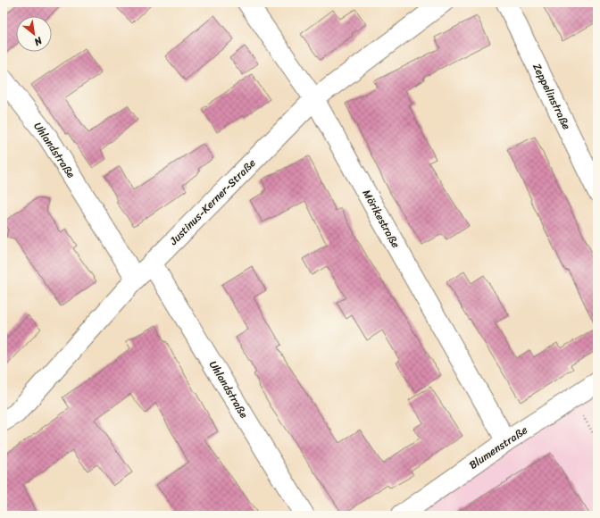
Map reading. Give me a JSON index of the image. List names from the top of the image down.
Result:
{
  "streets": {
    "street": [
      "Zeppelinstraße",
      "Uhlandstraße",
      "Justinus-Kerner-Straße",
      "Mörikestraße",
      "Blumenstraße"
    ]
  },
  "crossings": [
    ["Uhlandstraße", "Justinus-Kerner-Straße"],
    ["Justinus-Kerner-Straße", "Mörikestraße"],
    ["Mörikestraße", "Blumenstraße"]
  ],
  "north": "bottom right"
}
